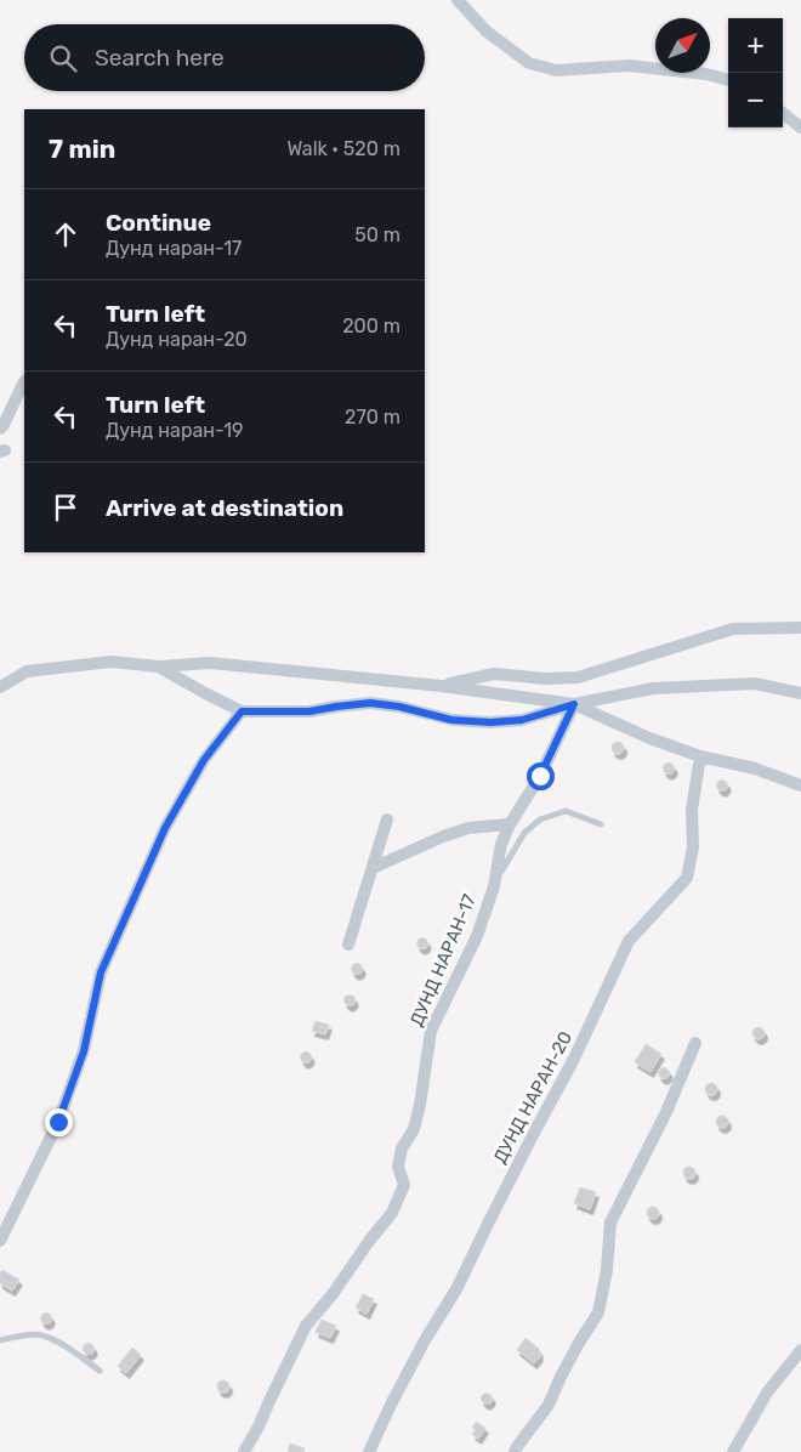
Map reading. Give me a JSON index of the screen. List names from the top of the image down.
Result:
{
  "streets": {
    "street": ["ДУНД НАРАН-17", "ДУНД НАРАН-20"]
  },
  "north": "top right",
  "page": {
    "map_buttons": ["+", "−"],
    "search": "Search here",
    "heading": ["7 min", "Walk · 520 m"],
    "list": [
      ["Continue", "Дунд наран-17", "50 m"],
      ["Turn left", "Дунд наран-20", "200 m"],
      ["Turn left", "Дунд наран-19", "270 m"],
      "Arrive at destination"
    ]
  }
}
